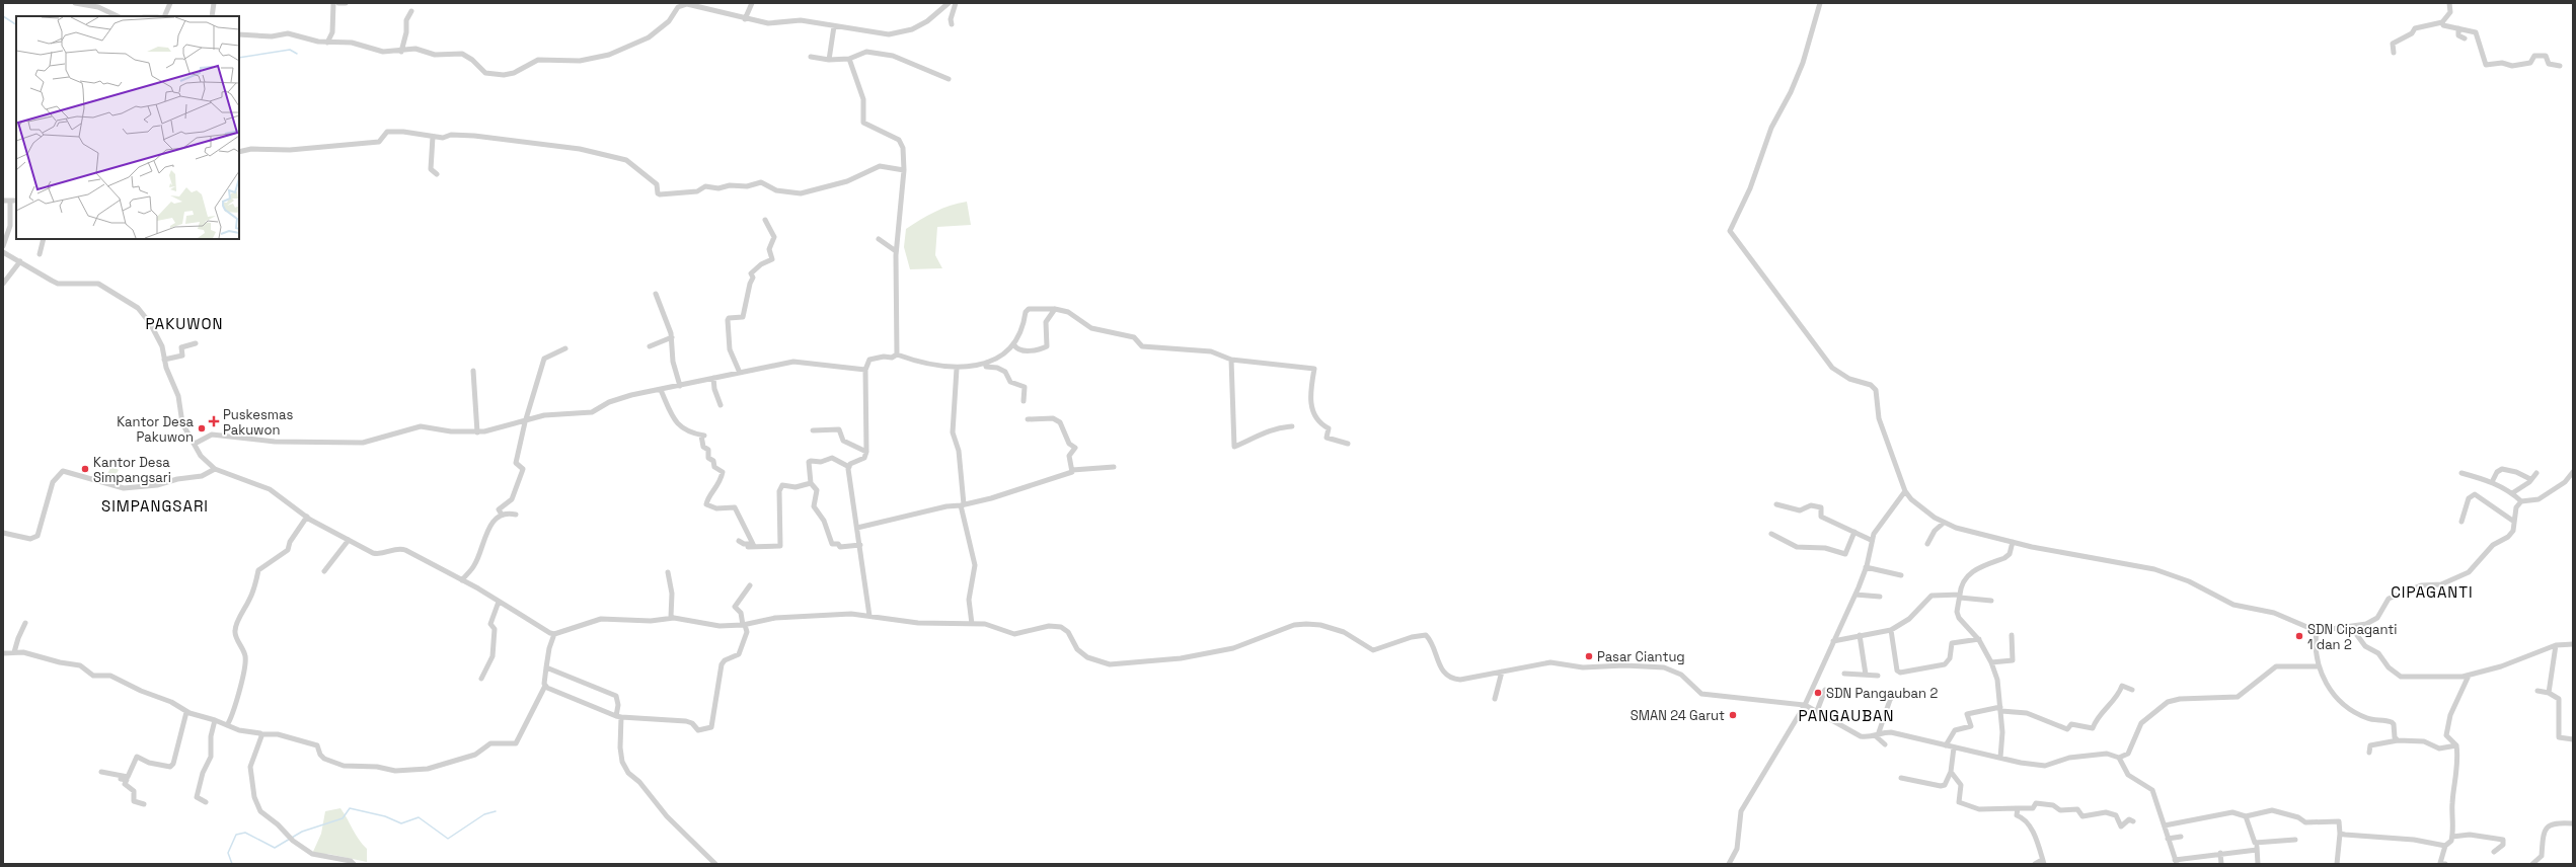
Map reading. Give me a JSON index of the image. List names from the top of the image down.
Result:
{
  "districts": [
    "PAKUWON",
    "SIMPANGSARI",
    "CIPAGANTI",
    "PANGAUBAN"
  ],
  "places": {
    "health": ["Puskesmas Pakuwon"],
    "other": [
      "Kantor Desa Pakuwon",
      "Kantor Desa Simpangsari",
      "SDN Cipaganti 1 dan 2",
      "Pasar Ciantug",
      "SDN Pangauban 2",
      "SMAN 24 Garut"
    ]
  }
}
